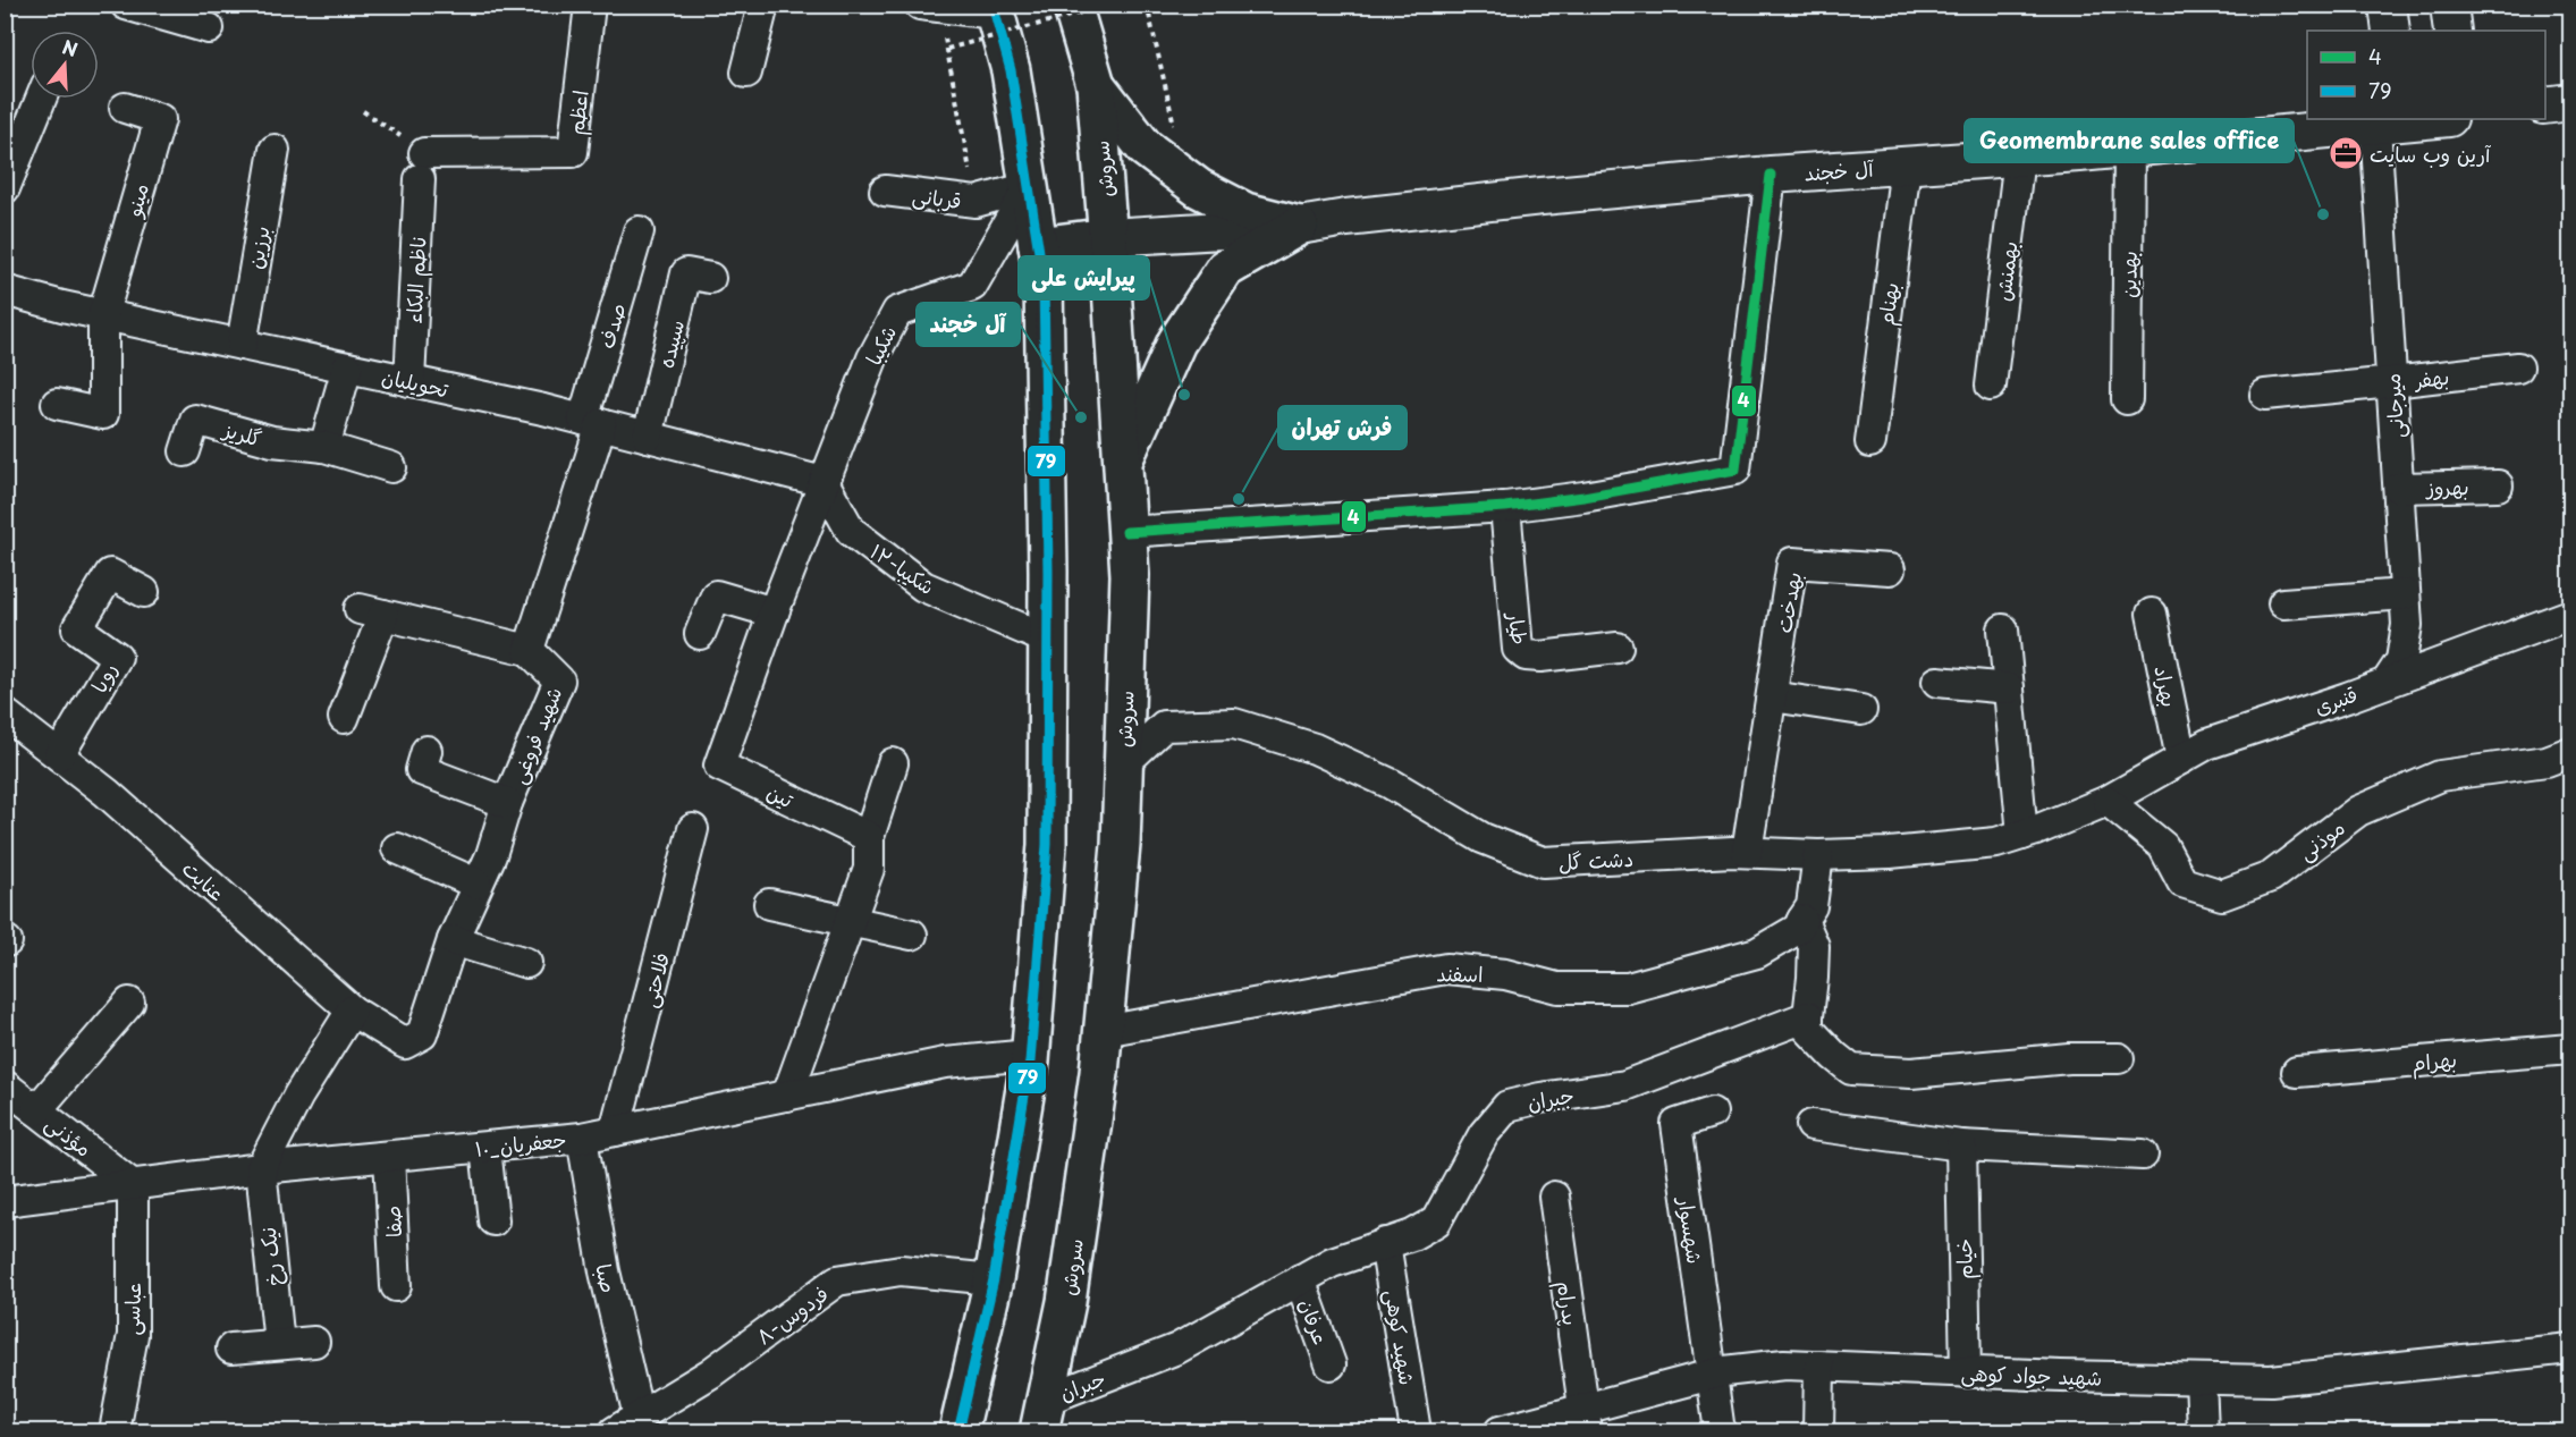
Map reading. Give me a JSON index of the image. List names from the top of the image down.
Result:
{
  "streets": {
    "main road": ["سروش"],
    "street": [
      "اعظم",
      "آل خجند",
      "قربانی",
      "مینو",
      "برزین",
      "بهمنش",
      "بهدین",
      "ناظم البکاء",
      "بهنام",
      "صدف",
      "سپیده",
      "شکیبا",
      "بهفر",
      "تحویلیان",
      "میرجانی",
      "گلریز",
      "بهروز",
      "۱۲-شکیبا",
      "بهدخت",
      "طیار",
      "رویا",
      "بهراد",
      "قنبری",
      "شهید فروغی",
      "تین",
      "موذنی",
      "دشت گل",
      "عنایت",
      "اسفند",
      "فلاحتی",
      "بهرام",
      "جبران",
      "مؤذنی",
      "۱۰_جعفریان",
      "صفا",
      "شهسوار",
      "نیک رخ",
      "خیام",
      "صبا",
      "پدرام",
      "عباسی",
      "۸-فردوس",
      "عرفان",
      "شهید کوهی",
      "شهید جواد کوهی"
    ]
  },
  "crossings": [
    ["اعظم", "ناظم البکاء"],
    ["سروش", "آل خجند"],
    ["سروش", "دشت گل"],
    ["سروش", "اسفند"],
    ["سروش", "جبران"],
    ["آل خجند", "بهمنش"],
    ["آل خجند", "بهدین"],
    ["آل خجند", "بهنام"],
    ["آل خجند", "میرجانی"],
    ["قربانی", "شکیبا"],
    ["مینو", "تحویلیان"],
    ["برزین", "تحویلیان"],
    ["ناظم البکاء", "تحویلیان"],
    ["صدف", "تحویلیان"],
    ["سپیده", "تحویلیان"],
    ["شکیبا", "تحویلیان"],
    ["شکیبا", "۱۲-شکیبا"],
    ["شکیبا", "تین"],
    ["بهفر", "میرجانی"],
    ["تحویلیان", "۱۲-شکیبا"],
    ["تحویلیان", "تین"],
    ["میرجانی", "بهروز"],
    ["میرجانی", "قنبری"],
    ["۱۲-شکیبا", "تین"],
    ["بهدخت", "دشت گل"],
    ["رویا", "عنایت"],
    ["بهراد", "قنبری"],
    ["قنبری", "موذنی"],
    ["قنبری", "دشت گل"],
    ["شهید فروغی", "عنایت"],
    ["موذنی", "دشت گل"],
    ["فلاحتی", "۱۰_جعفریان"],
    ["جبران", "عرفان"],
    ["جبران", "شهید کوهی"],
    ["مؤذنی", "۱۰_جعفریان"],
    ["مؤذنی", "عباسی"],
    ["۱۰_جعفریان", "صفا"],
    ["۱۰_جعفریان", "نیک رخ"],
    ["۱۰_جعفریان", "صبا"],
    ["۱۰_جعفریان", "عباسی"],
    ["شهسوار", "شهید جواد کوهی"],
    ["خیام", "شهید جواد کوهی"],
    ["صبا", "۸-فردوس"],
    ["پدرام", "شهید جواد کوهی"]
  ],
  "places": {
    "office": ["آرین وب سایت"],
    "other": [
      "Geomembrane sales office",
      "پیرایش علی",
      "آل خجند",
      "فرش تهران"
    ]
  },
  "lines": ["transit line 79", "transit line 4"],
  "legend": ["4", "79"],
  "north": "top"
}
